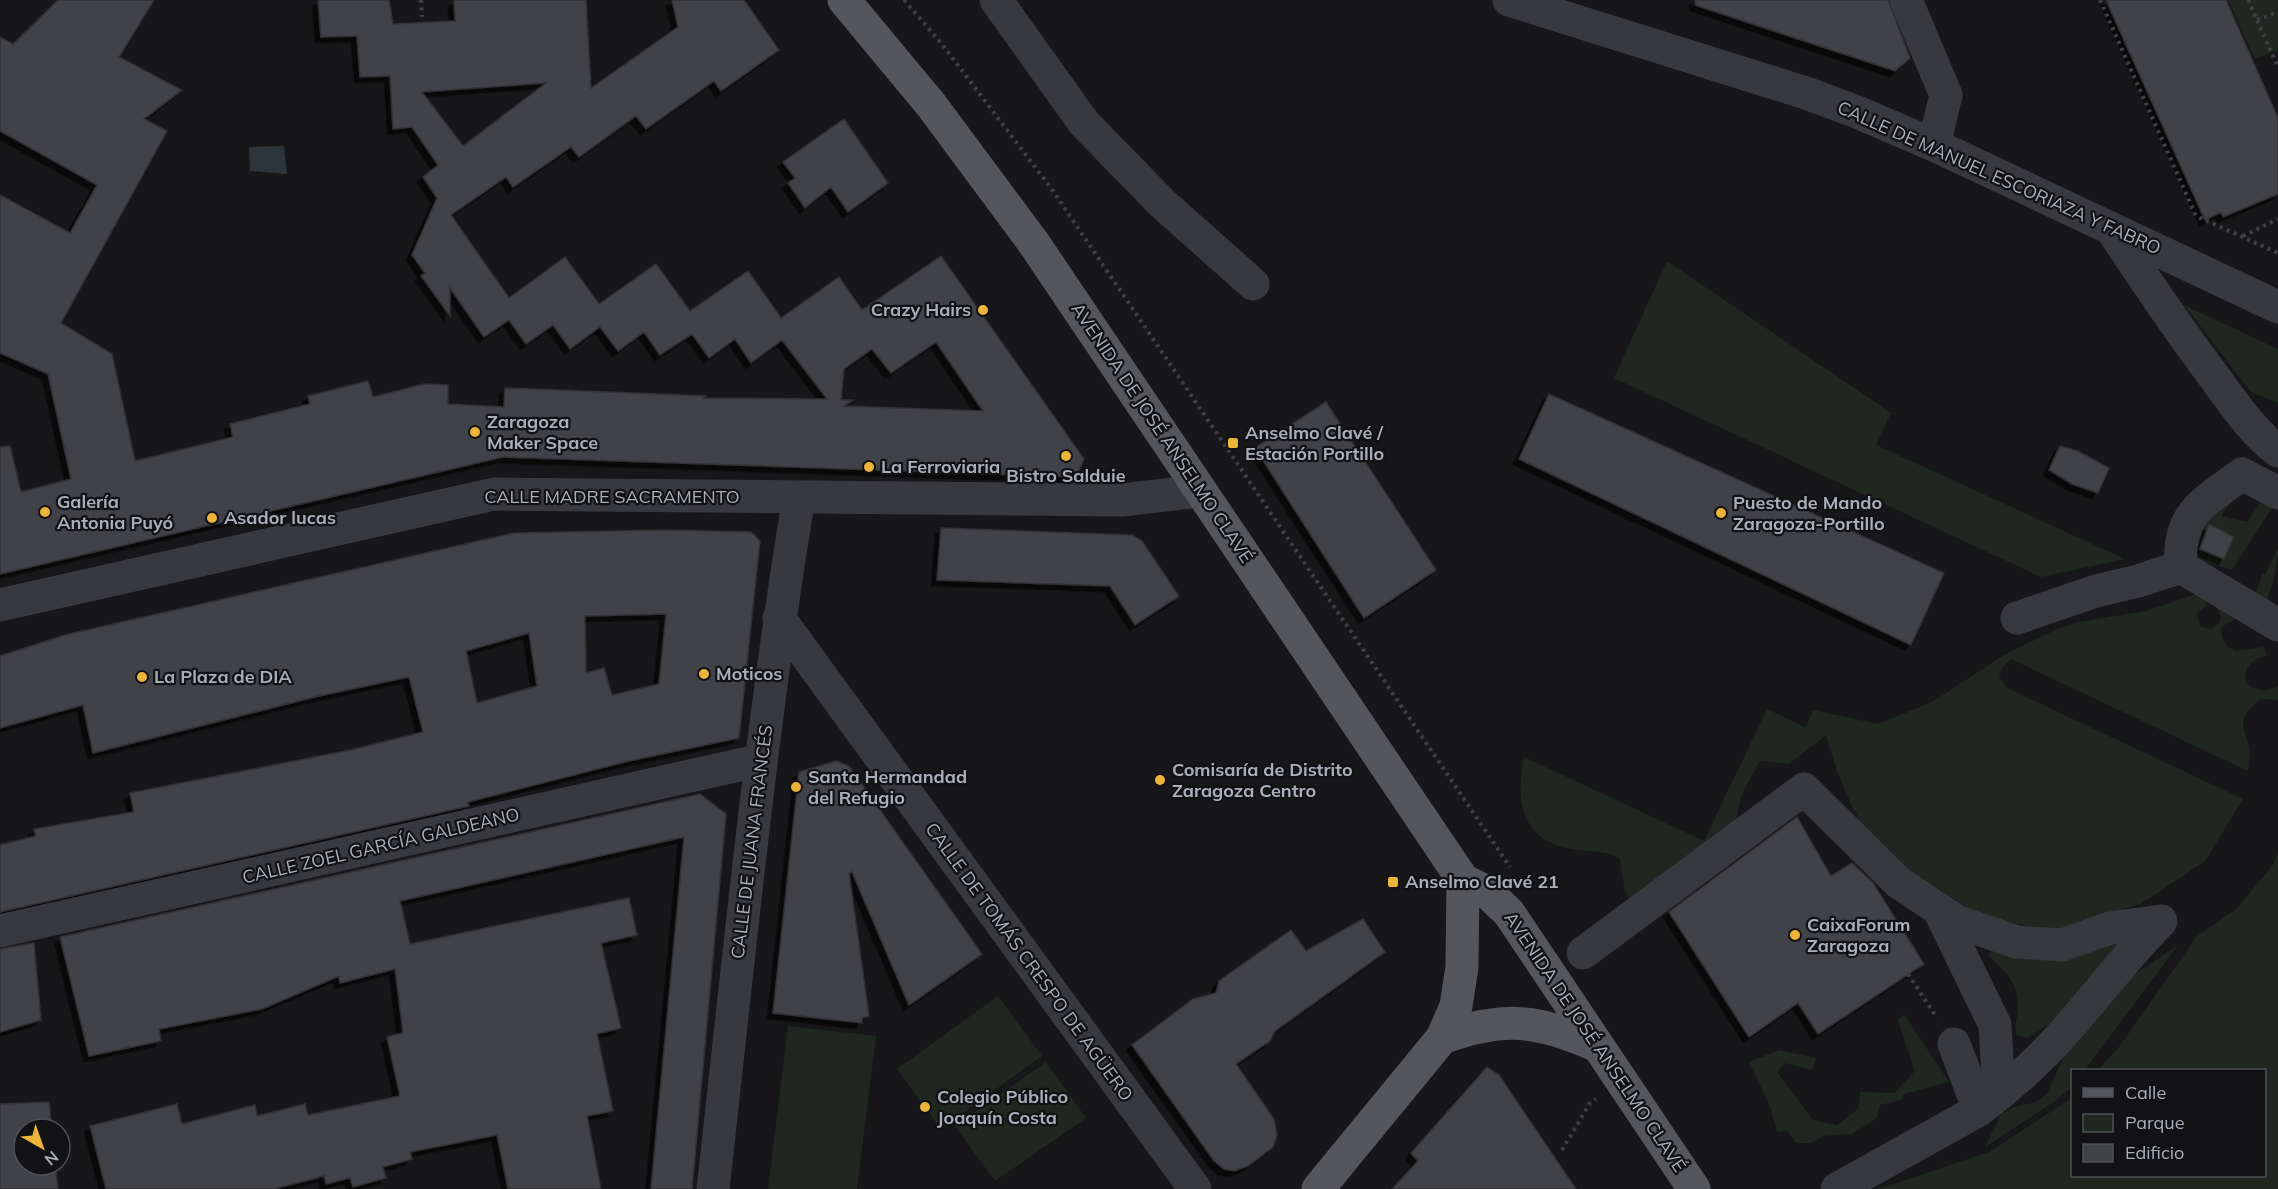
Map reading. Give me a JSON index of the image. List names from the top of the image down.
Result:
{
  "streets": {
    "main road": ["AVENIDA DE JOSÉ ANSELMO CLAVÉ"],
    "street": [
      "CALLE DE MANUEL ESCORIAZA Y FABRO",
      "CALLE MADRE SACRAMENTO",
      "CALLE DE JUANA FRANCÉS",
      "CALLE ZOEL GARCÍA GALDEANO",
      "CALLE DE TOMÁS CRESPO DE AGÜERO"
    ]
  },
  "crossings": [
    ["AVENIDA DE JOSÉ ANSELMO CLAVÉ", "CALLE MADRE SACRAMENTO"],
    ["CALLE MADRE SACRAMENTO", "CALLE DE JUANA FRANCÉS"],
    ["CALLE DE JUANA FRANCÉS", "CALLE ZOEL GARCÍA GALDEANO"],
    ["CALLE DE JUANA FRANCÉS", "CALLE DE TOMÁS CRESPO DE AGÜERO"]
  ],
  "places": {
    "other": [
      "Crazy Hairs",
      "Zaragoza Maker Space",
      "Bistro Salduie",
      "La Ferroviaria",
      "Galería Antonia Puyó",
      "Puesto de Mando Zaragoza-Portillo",
      "Asador lucas",
      "Moticos",
      "La Plaza de DIA",
      "Comisaría de Distrito Zaragoza Centro",
      "Santa Hermandad del Refugio",
      "CaixaForum Zaragoza",
      "Colegio Público Joaquín Costa"
    ],
    "transit": ["Anselmo Clavé / Estación Portillo", "Anselmo Clavé 21"]
  },
  "legend": ["Calle", "Parque", "Edificio"],
  "north": "bottom right"
}
